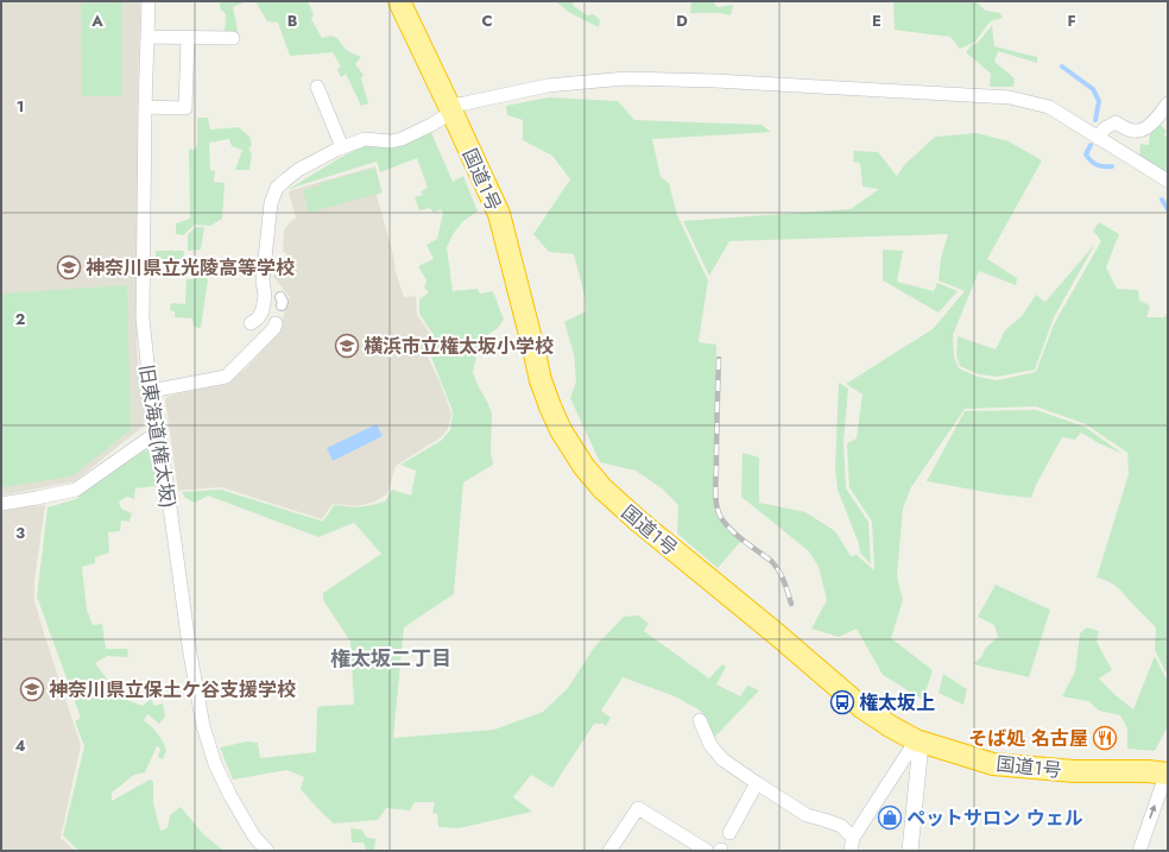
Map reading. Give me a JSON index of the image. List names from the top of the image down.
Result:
{
  "streets": {
    "highway": ["国道1号"],
    "street": ["旧東海道(権太坂)"]
  },
  "districts": ["権太坂二丁目"],
  "places": {
    "school or university": ["神奈川県立光陵高等学校", "横浜市立権太坂小学校", "神奈川県立保土ケ谷支援学校"],
    "bus stop": ["権太坂上"],
    "restaurant": ["そば処 名古屋"],
    "shop": ["ペットサロン ウェル"]
  },
  "grid": {
    "columns": [
      "A",
      "B",
      "C",
      "D",
      "E",
      "F"
    ],
    "rows": [
      "1",
      "2",
      "3",
      "4"
    ]
  }
}
